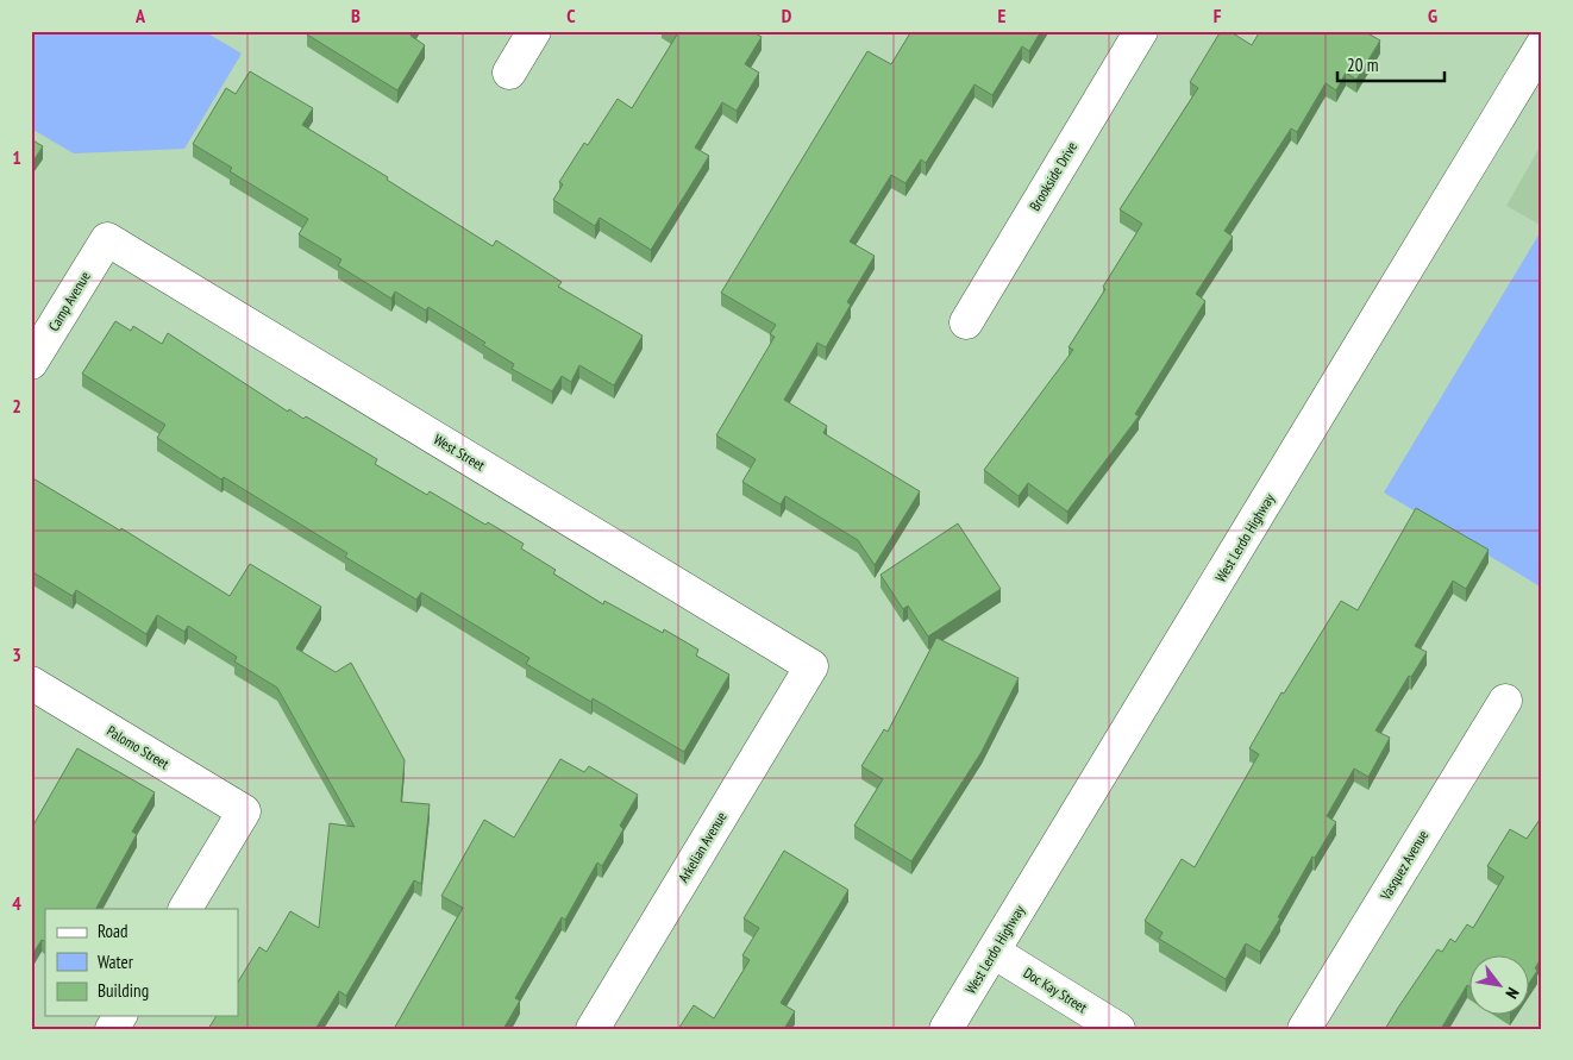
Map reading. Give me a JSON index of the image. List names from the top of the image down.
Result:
{
  "streets": {
    "street": [
      "Brookside Drive",
      "Camp Avenue",
      "West Street",
      "West Lerdo Highway",
      "Palomo Street",
      "Arkelian Avenue",
      "Vasquez Avenue",
      "Doc Kay Street"
    ]
  },
  "crossings": [
    ["Camp Avenue", "West Street"],
    ["West Street", "Arkelian Avenue"],
    ["West Lerdo Highway", "Doc Kay Street"]
  ],
  "legend": ["Road", "Water", "Building"],
  "scale_bar": "20 m",
  "north": "bottom right",
  "grid": {
    "columns": [
      "A",
      "B",
      "C",
      "D",
      "E",
      "F",
      "G"
    ],
    "rows": [
      "1",
      "2",
      "3",
      "4"
    ]
  }
}
